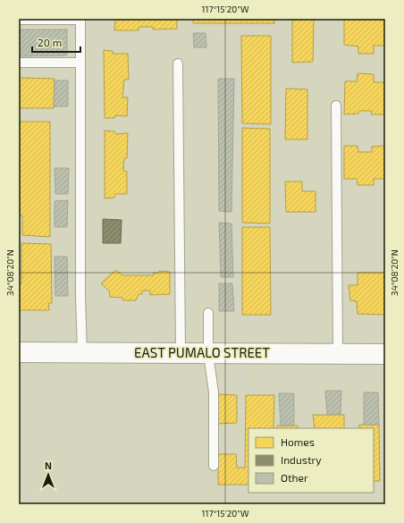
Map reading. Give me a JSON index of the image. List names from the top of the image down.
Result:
{
  "streets": {
    "street": ["EAST PUMALO STREET"]
  },
  "legend": ["Homes", "Industry", "Other"],
  "scale_bar": "20 m",
  "north": "top",
  "coordinates": ["117°15'20\"W", "34°08'20\"N"]
}
